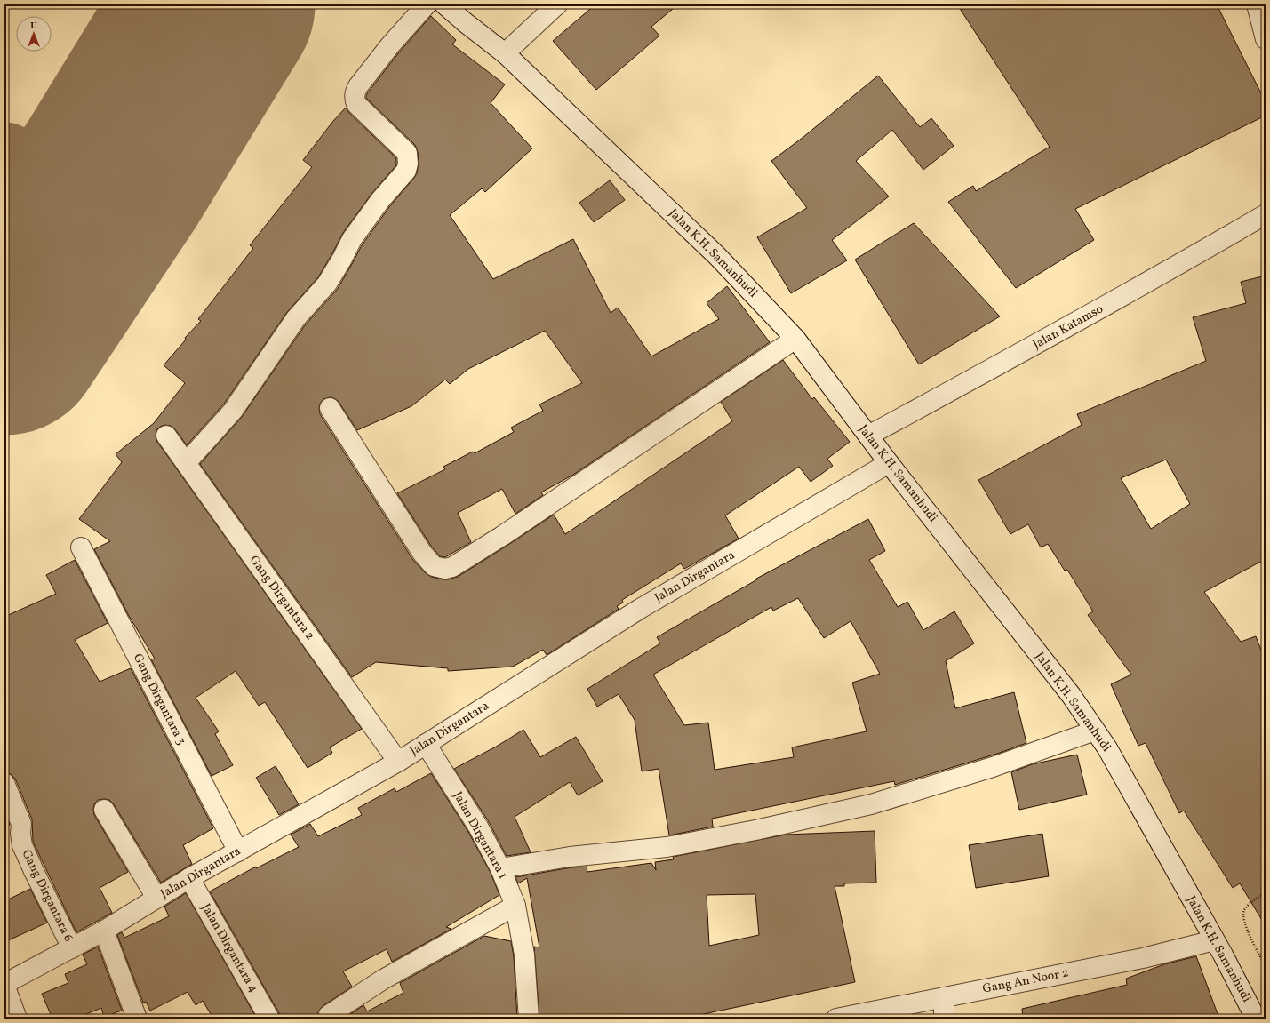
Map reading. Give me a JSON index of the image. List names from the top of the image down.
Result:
{
  "streets": {
    "street": [
      "Jalan K.H. Samanhudi",
      "Jalan Katamso",
      "Jalan Dirgantara",
      "Gang Dirgantara 2",
      "Gang Dirgantara 3",
      "Jalan Dirgantara 1",
      "Gang Dirgantara 6",
      "Jalan Dirgantara 4",
      "Gang An Noor 2"
    ]
  },
  "crossings": [
    ["Jalan K.H. Samanhudi", "Jalan Katamso"],
    ["Jalan K.H. Samanhudi", "Jalan Dirgantara"],
    ["Jalan K.H. Samanhudi", "Gang An Noor 2"],
    ["Jalan Dirgantara", "Gang Dirgantara 2"],
    ["Jalan Dirgantara", "Gang Dirgantara 3"],
    ["Jalan Dirgantara", "Jalan Dirgantara 1"],
    ["Jalan Dirgantara", "Gang Dirgantara 6"],
    ["Jalan Dirgantara", "Jalan Dirgantara 4"]
  ],
  "north": "top"
}
